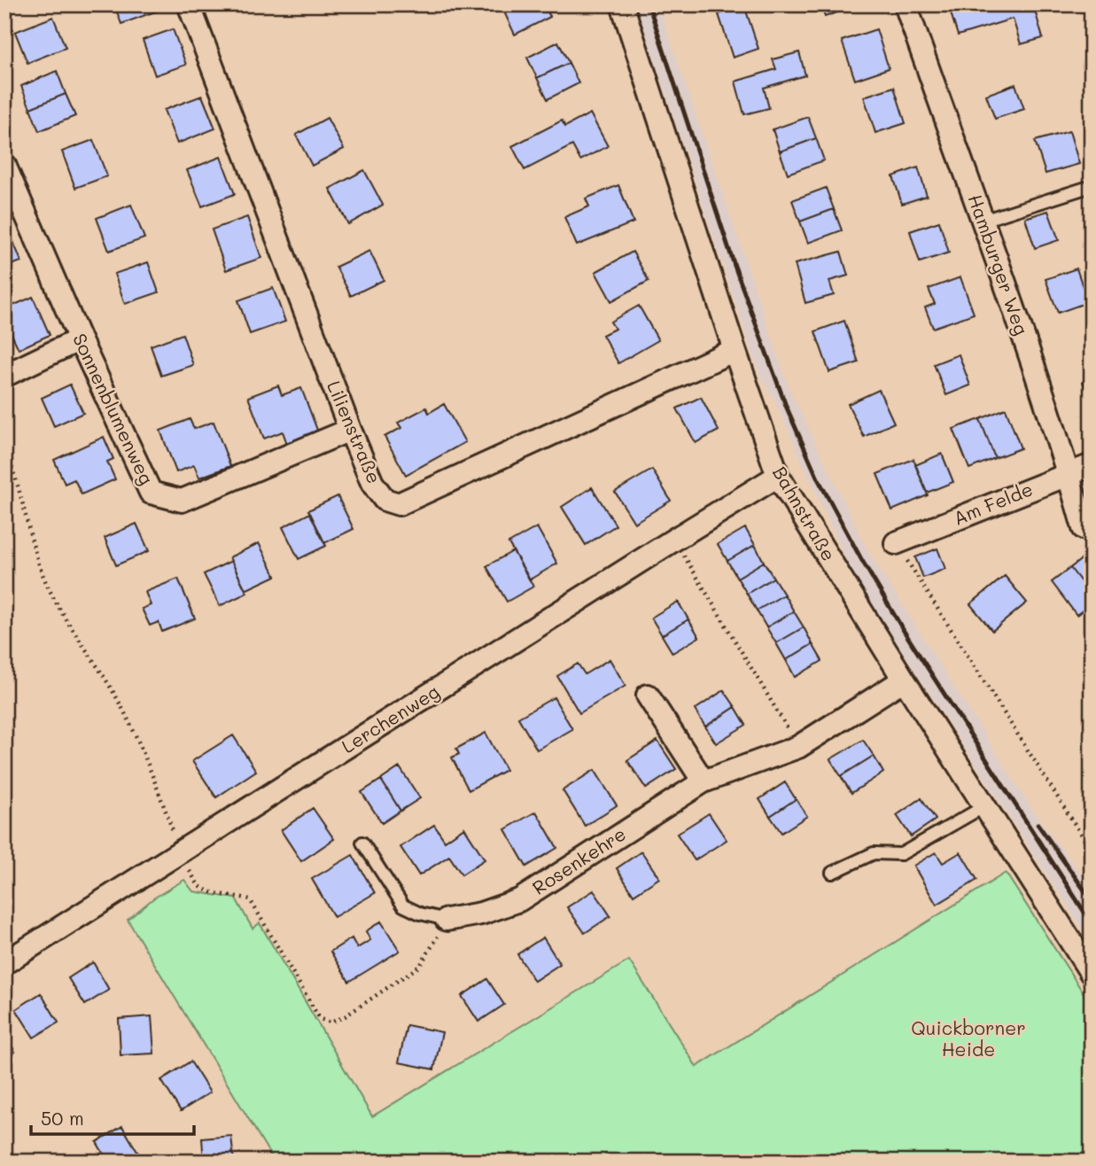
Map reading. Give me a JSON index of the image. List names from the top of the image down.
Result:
{
  "streets": {
    "street": [
      "Hamburger Weg",
      "Sonnenblumenweg",
      "Lilienstraße",
      "Am Felde",
      "Bahnstraße",
      "Lerchenweg",
      "Rosenkehre"
    ]
  },
  "crossings": [
    ["Hamburger Weg", "Am Felde"],
    ["Sonnenblumenweg", "Lilienstraße"],
    ["Lilienstraße", "Bahnstraße"],
    ["Bahnstraße", "Lerchenweg"],
    ["Bahnstraße", "Rosenkehre"]
  ],
  "parks": ["Quickborner Heide"],
  "scale_bar": "50 m"
}
